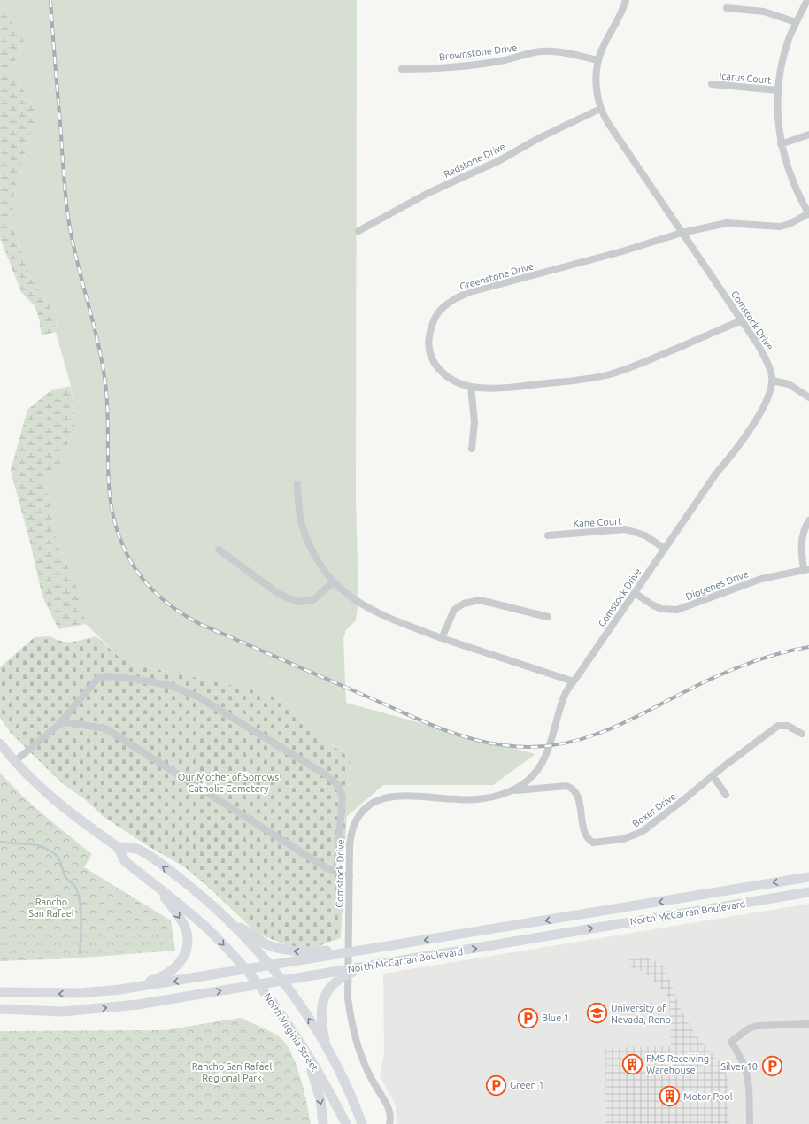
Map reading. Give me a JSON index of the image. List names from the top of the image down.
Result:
{
  "streets": {
    "main road": ["North McCarran Boulevard", "North Virginia Street"],
    "street": [
      "Brownstone Drive",
      "Icarus Court",
      "Redstone Drive",
      "Greenstone Drive",
      "Comstock Drive",
      "Kane Court",
      "Diogenes Drive",
      "Boxer Drive"
    ]
  },
  "crossings": [
    ["Brownstone Drive", "Comstock Drive"],
    ["Redstone Drive", "Comstock Drive"],
    ["Greenstone Drive", "Comstock Drive"],
    ["Comstock Drive", "Kane Court"],
    ["Comstock Drive", "Diogenes Drive"],
    ["Comstock Drive", "Boxer Drive"],
    ["North McCarran Boulevard", "North Virginia Street"]
  ],
  "parks": ["Our Mother of Sorrows Catholic Cemetery", "Rancho San Rafael", "Rancho San Rafael Regional Park"],
  "places": {
    "school or university": ["University of Nevada, Reno"],
    "parking": ["Blue 1", "Silver 10", "Green 1"],
    "building": ["FMS Receiving Warehouse", "Motor Pool"]
  }
}
